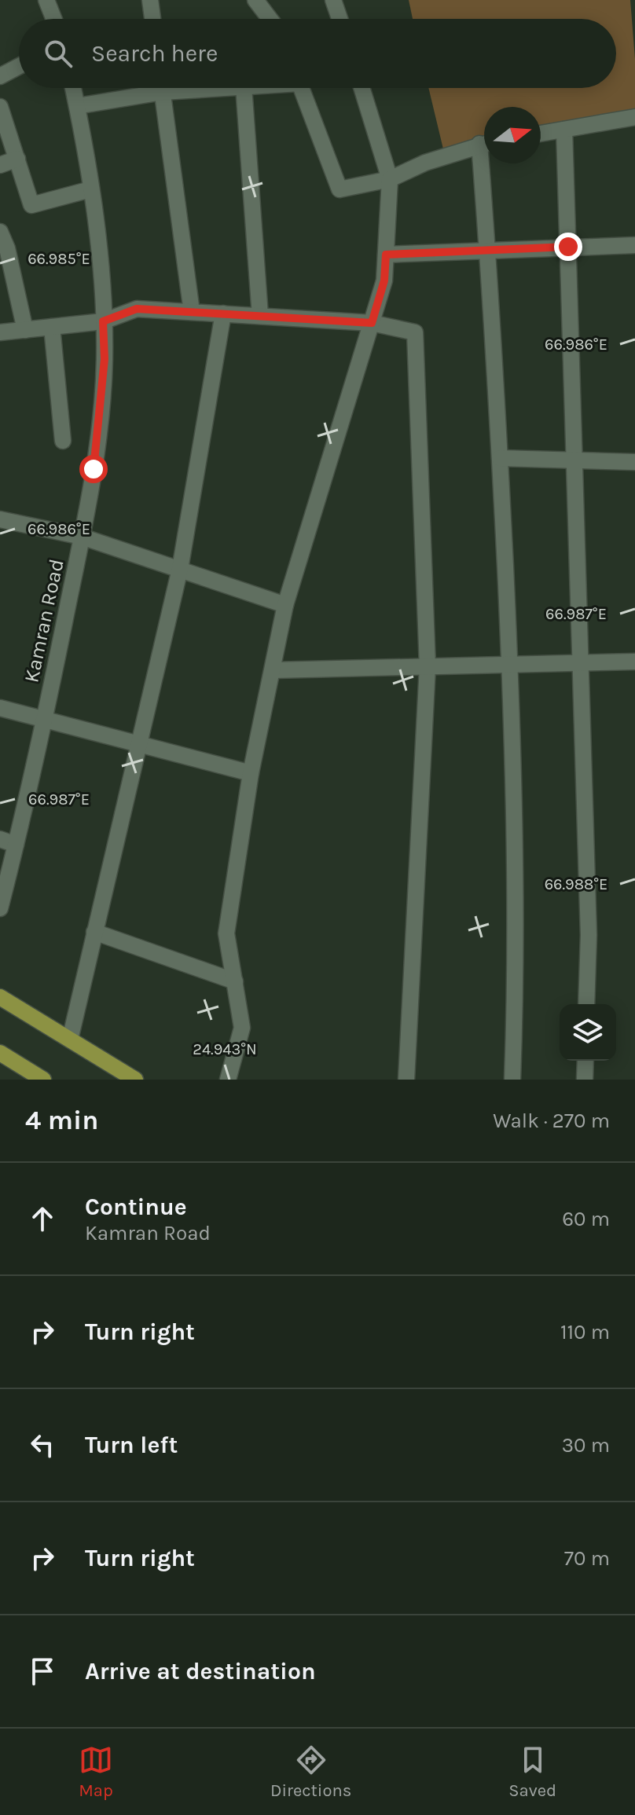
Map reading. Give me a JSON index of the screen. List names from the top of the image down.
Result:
{
  "streets": {
    "street": ["Kamran Road"]
  },
  "north": "right",
  "page": {
    "search": "Search here",
    "heading": ["4 min", "Walk · 270 m"],
    "list": [
      ["Continue", "Kamran Road", "60 m"],
      ["Turn right", "110 m"],
      ["Turn left", "30 m"],
      ["Turn right", "70 m"],
      "Arrive at destination"
    ],
    "nav": ["Map", "Directions", "Saved"]
  },
  "coordinates": [
    "66.985°E",
    "66.986°E",
    "66.987°E",
    "66.988°E",
    "24.943°N"
  ]
}
